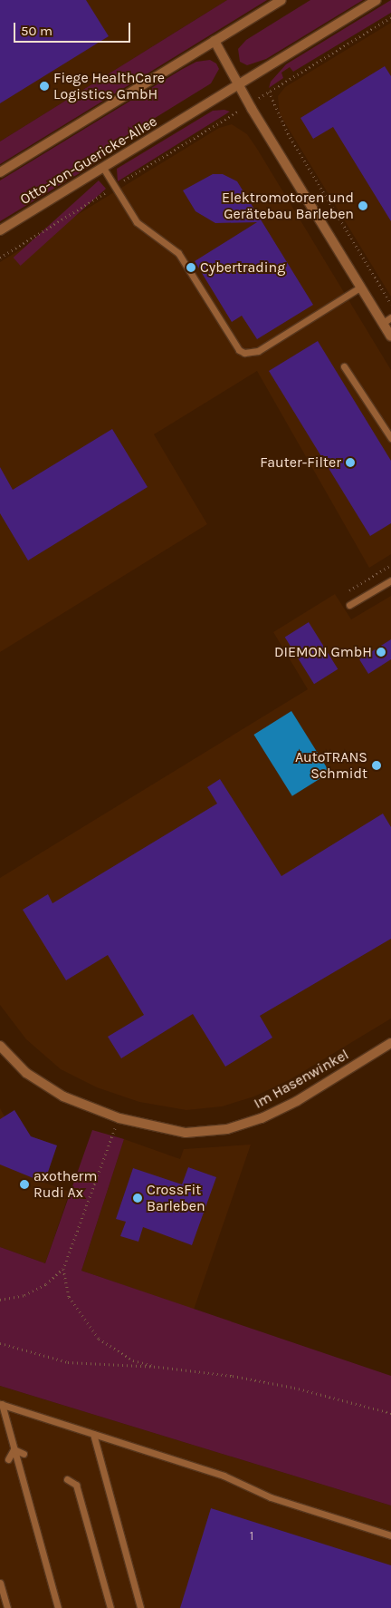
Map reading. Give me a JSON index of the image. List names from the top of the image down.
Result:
{
  "streets": {
    "street": ["Otto-von-Guericke-Allee", "Im Hasenwinkel"]
  },
  "places": [
    "Fiege HealthCare Logistics GmbH",
    "Elektromotoren und Gerätebau Barleben",
    "Cybertrading",
    "Fauter-Filter",
    "DIEMON GmbH",
    "AutoTRANS Schmidt",
    "axotherm Rudi Ax",
    "CrossFit Barleben"
  ],
  "house_numbers": ["1"],
  "scale_bar": "50 m"
}
